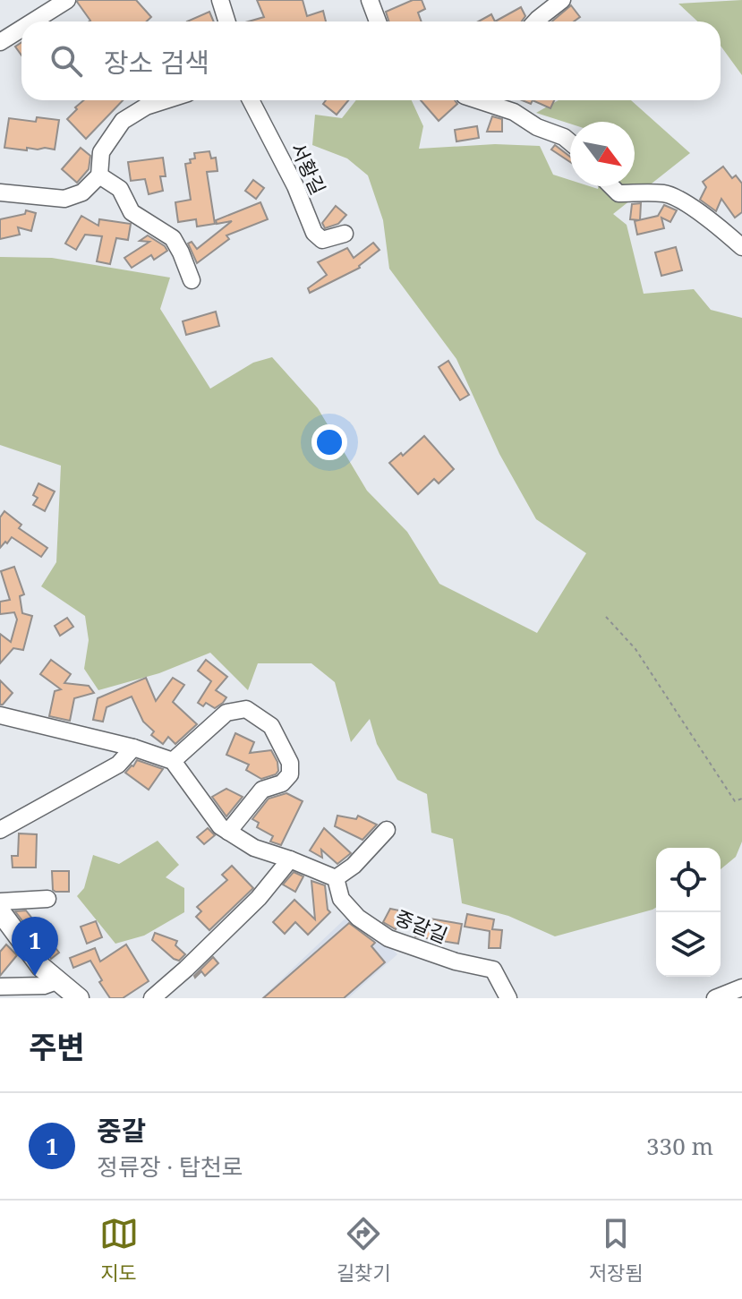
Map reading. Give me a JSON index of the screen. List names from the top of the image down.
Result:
{
  "streets": {
    "street": ["서황길", "중갈길"]
  },
  "north": "bottom right",
  "page": {
    "search": "장소 검색",
    "pins": "1",
    "heading": "주변",
    "list": [
      {
        "mark": "1",
        "name": "중갈",
        "note": "정류장 · 탑천로",
        "value": "330 m"
      }
    ],
    "nav": ["지도", "길찾기", "저장됨"]
  }
}
